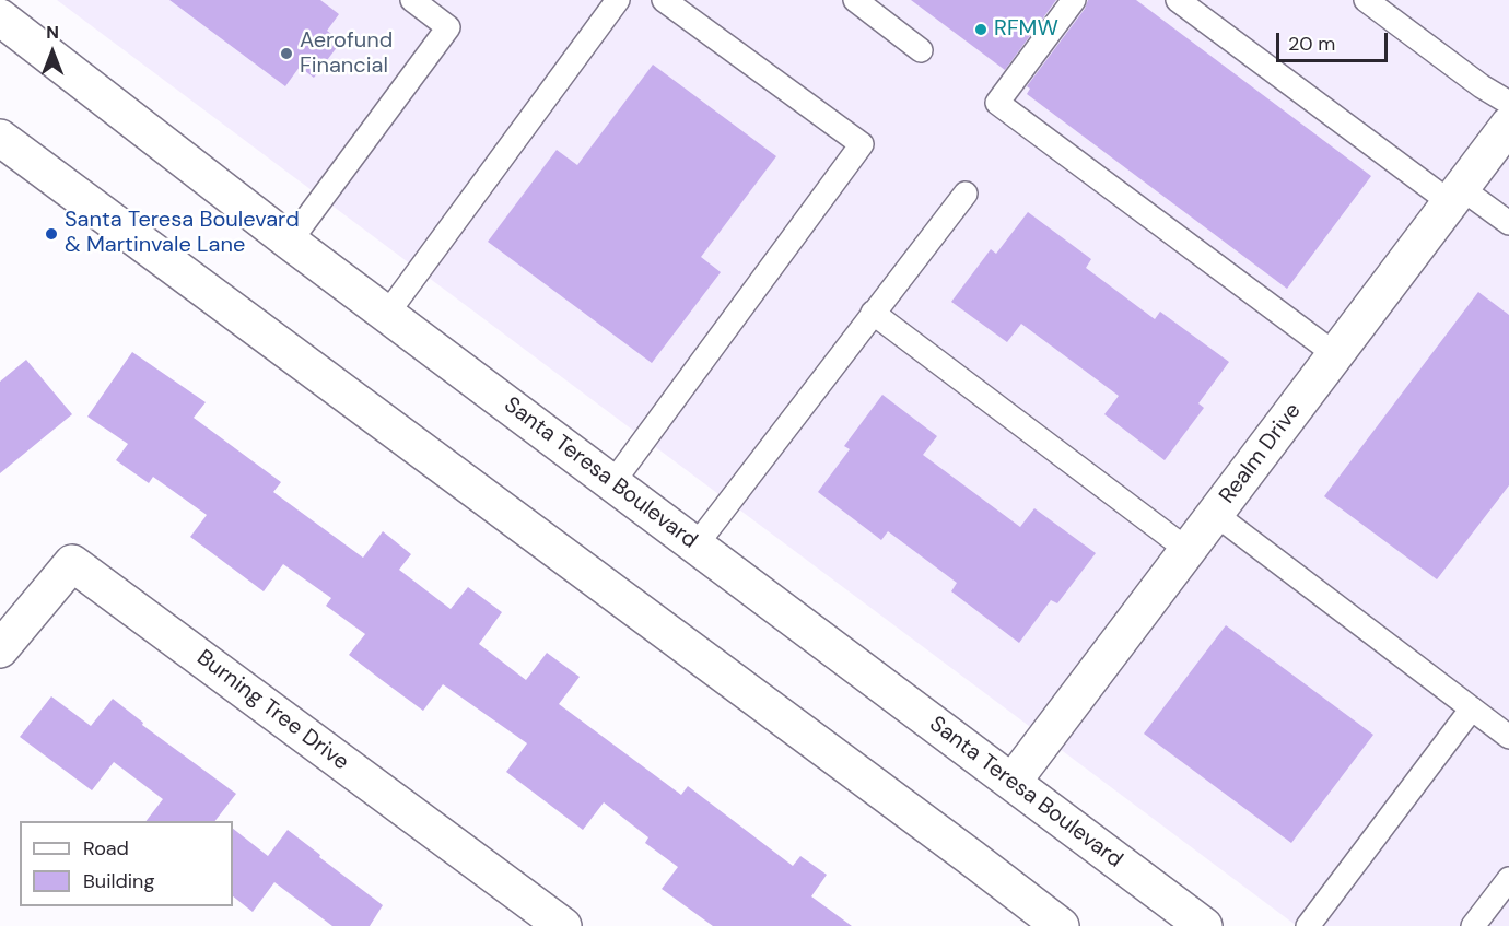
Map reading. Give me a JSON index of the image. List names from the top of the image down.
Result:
{
  "streets": {
    "main road": ["Realm Drive", "Santa Teresa Boulevard", "Burning Tree Drive"]
  },
  "crossings": [
    ["Realm Drive", "Santa Teresa Boulevard"]
  ],
  "places": ["RFMW", "Aerofund Financial", "Santa Teresa Boulevard & Martinvale Lane"],
  "legend": ["Road", "Building"],
  "scale_bar": "20 m",
  "north": "top"
}
